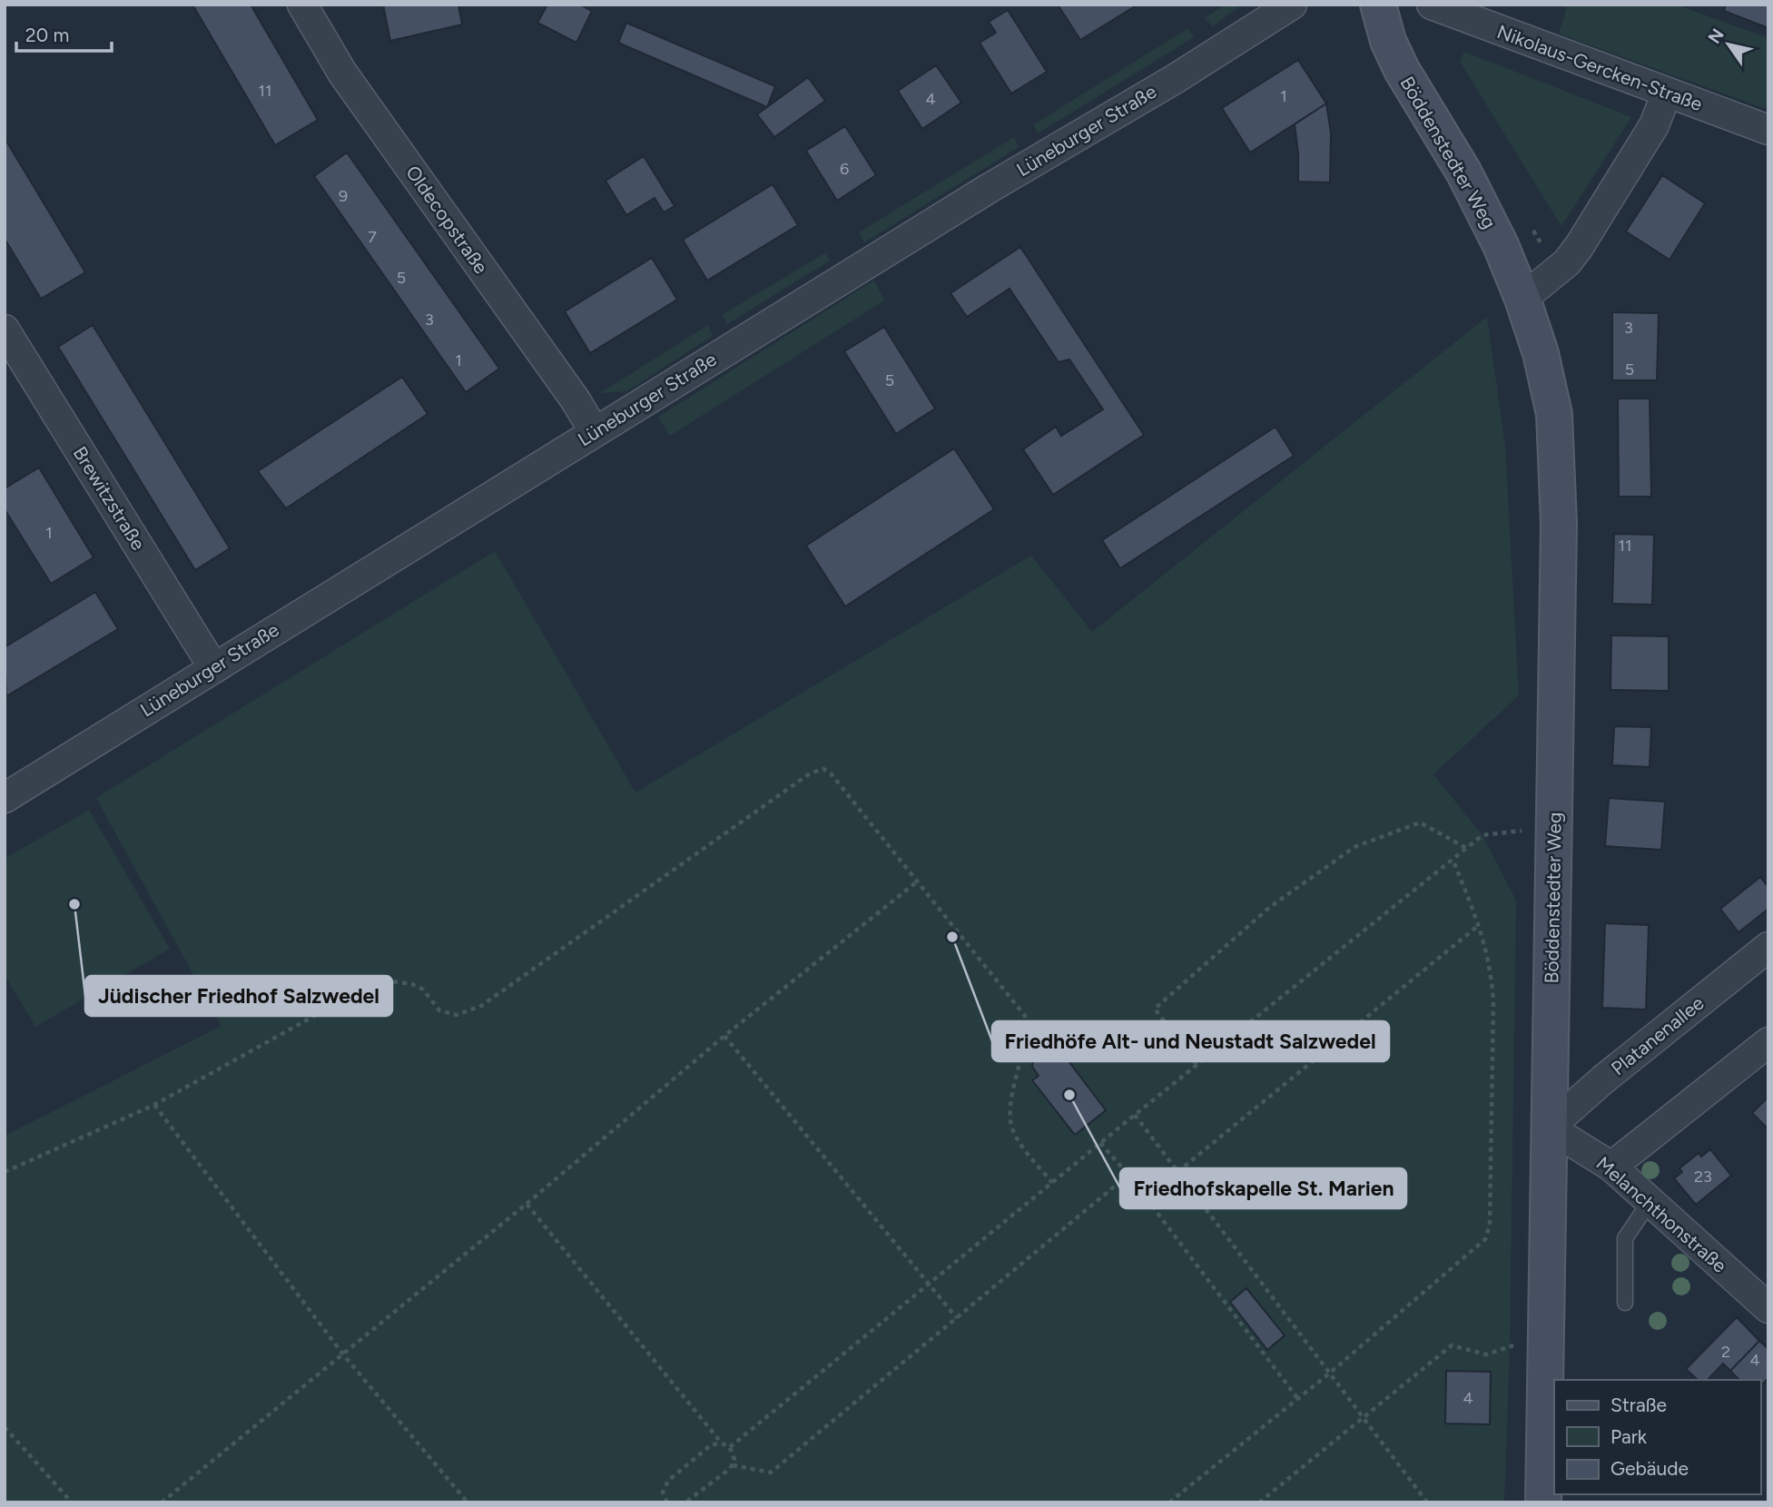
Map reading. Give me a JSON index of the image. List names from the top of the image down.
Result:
{
  "streets": {
    "street": [
      "Nikolaus-Gercken-Straße",
      "Lüneburger Straße",
      "Böddenstedter Weg",
      "Oldecopstraße",
      "Brewitzstraße",
      "Platanenallee",
      "Melanchthonstraße"
    ]
  },
  "crossings": [
    ["Lüneburger Straße", "Oldecopstraße"],
    ["Lüneburger Straße", "Brewitzstraße"],
    ["Böddenstedter Weg", "Platanenallee"],
    ["Böddenstedter Weg", "Melanchthonstraße"],
    ["Platanenallee", "Melanchthonstraße"]
  ],
  "places": ["Jüdischer Friedhof Salzwedel", "Friedhöfe Alt- und Neustadt Salzwedel", "Friedhofskapelle St. Marien"],
  "house_numbers": [
    "11",
    "1",
    "4",
    "6",
    "9",
    "7",
    "5",
    "3",
    "3",
    "1",
    "5",
    "5",
    "1",
    "11",
    "23",
    "2",
    "4",
    "4"
  ],
  "legend": ["Straße", "Park", "Gebäude"],
  "scale_bar": "20 m",
  "north": "top left"
}
